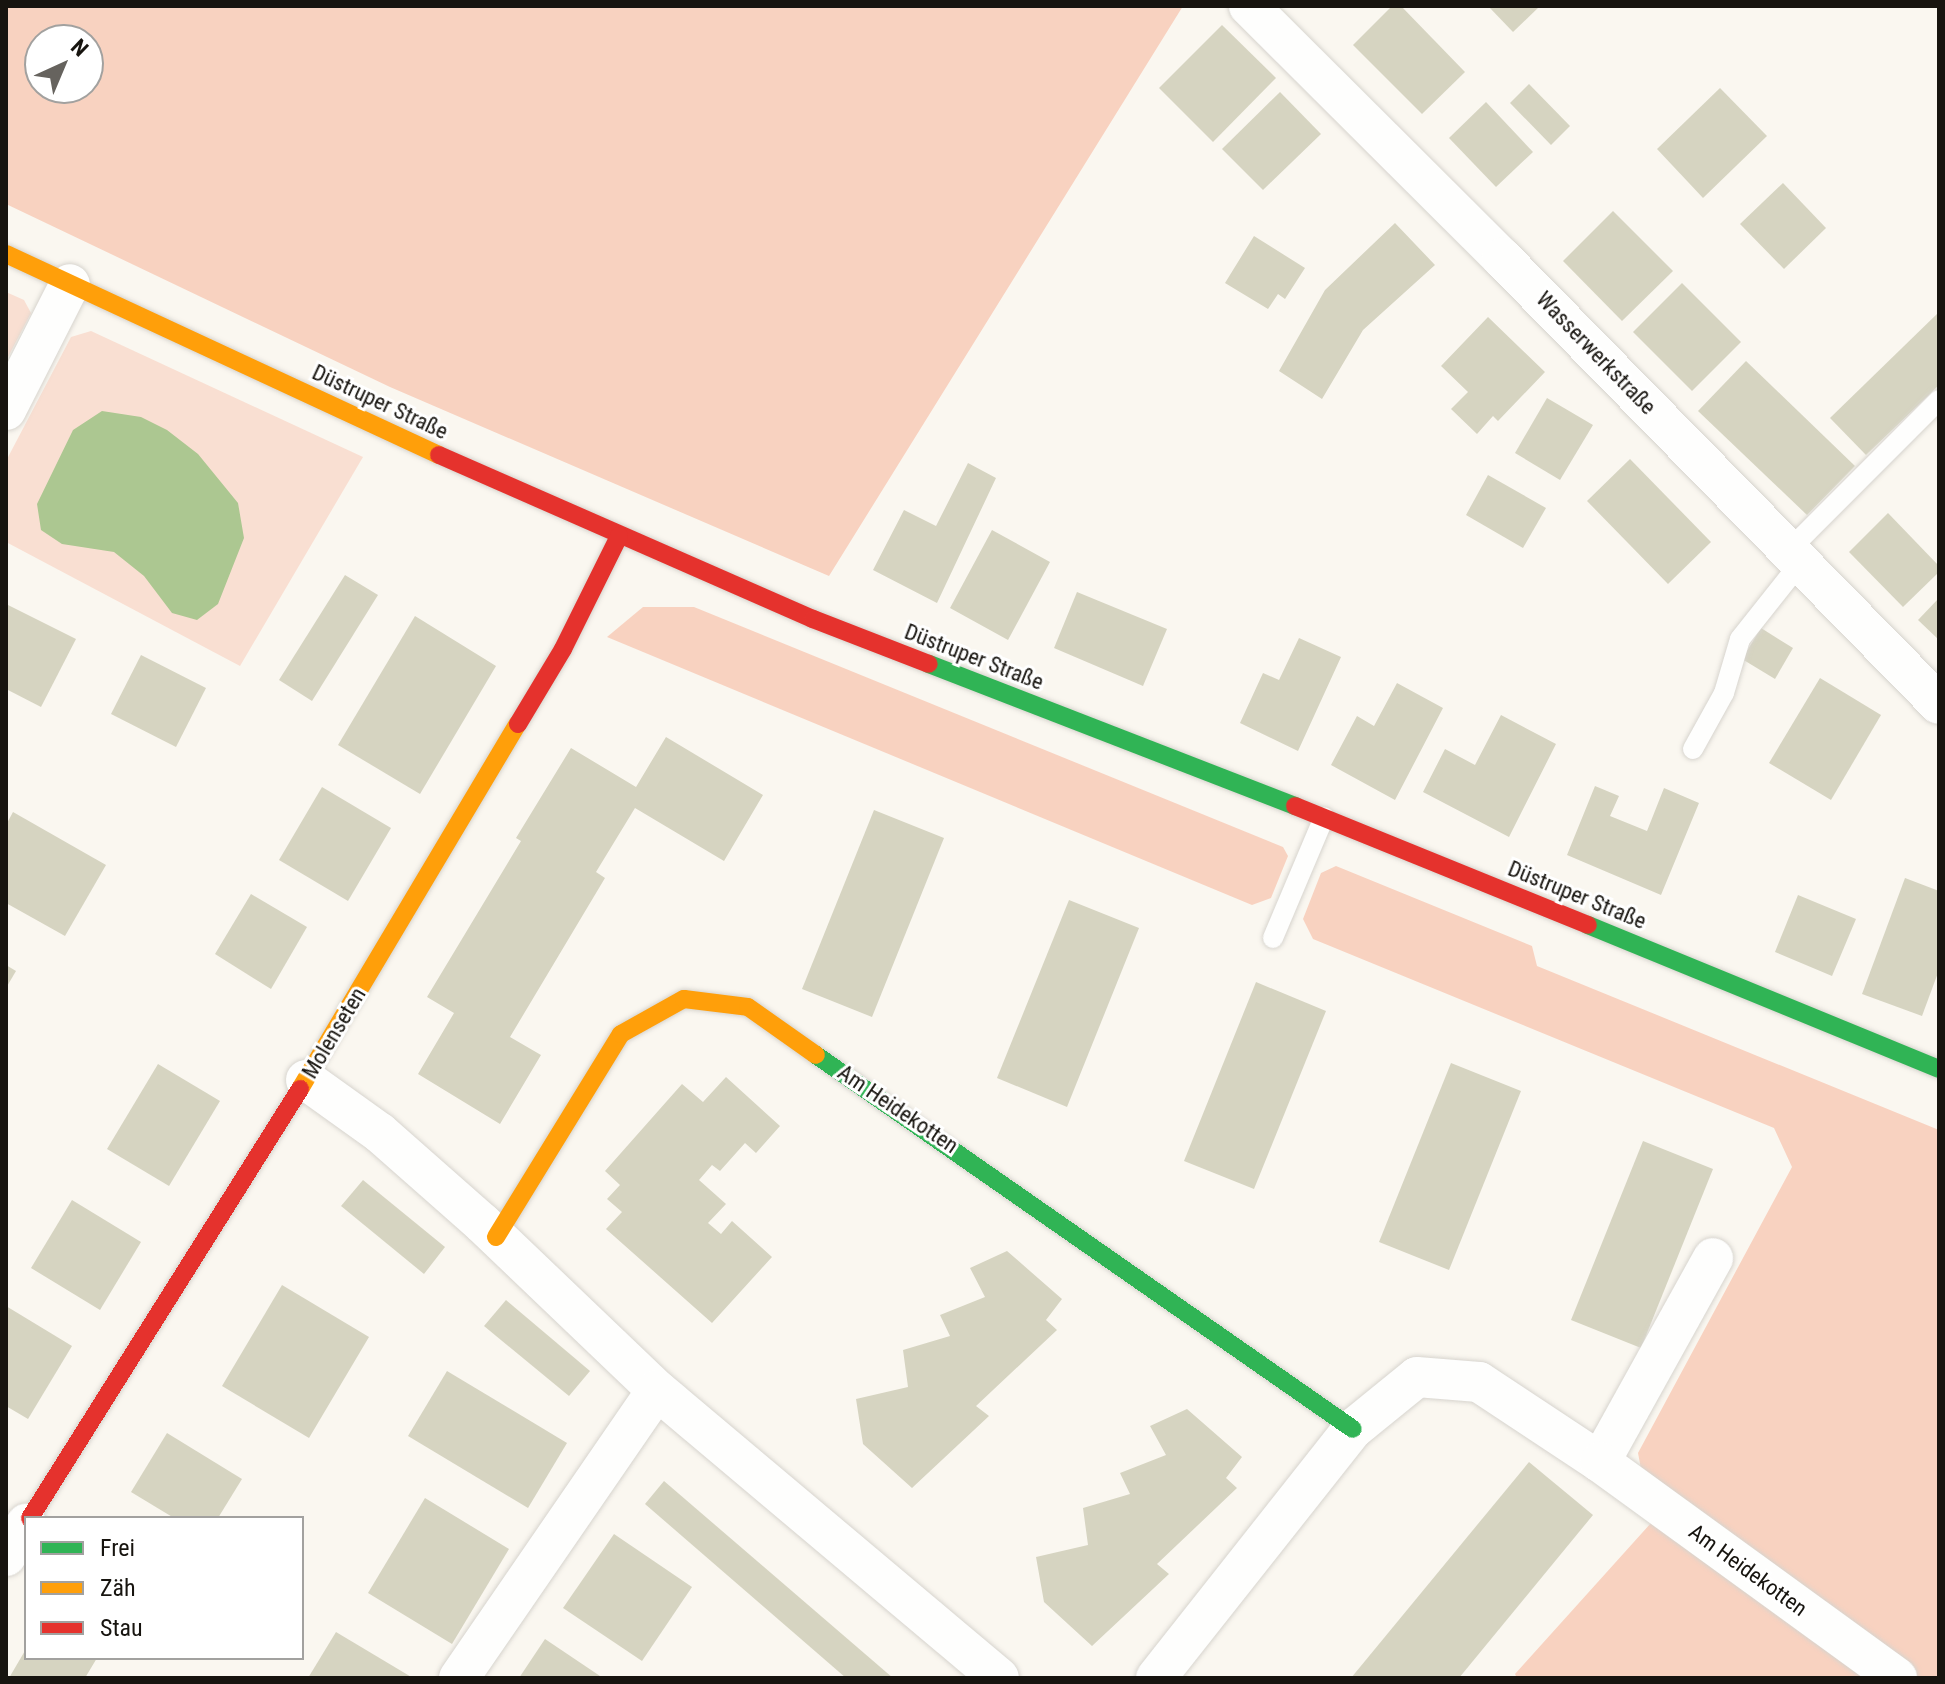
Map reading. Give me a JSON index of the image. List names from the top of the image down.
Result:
{
  "streets": {
    "street": [
      "Wasserwerkstraße",
      "Düstruper Straße",
      "Molenseten",
      "Am Heidekotten"
    ]
  },
  "crossings": [
    ["Düstruper Straße", "Molenseten"]
  ],
  "legend": ["Frei", "Zäh", "Stau"],
  "north": "top right"
}
